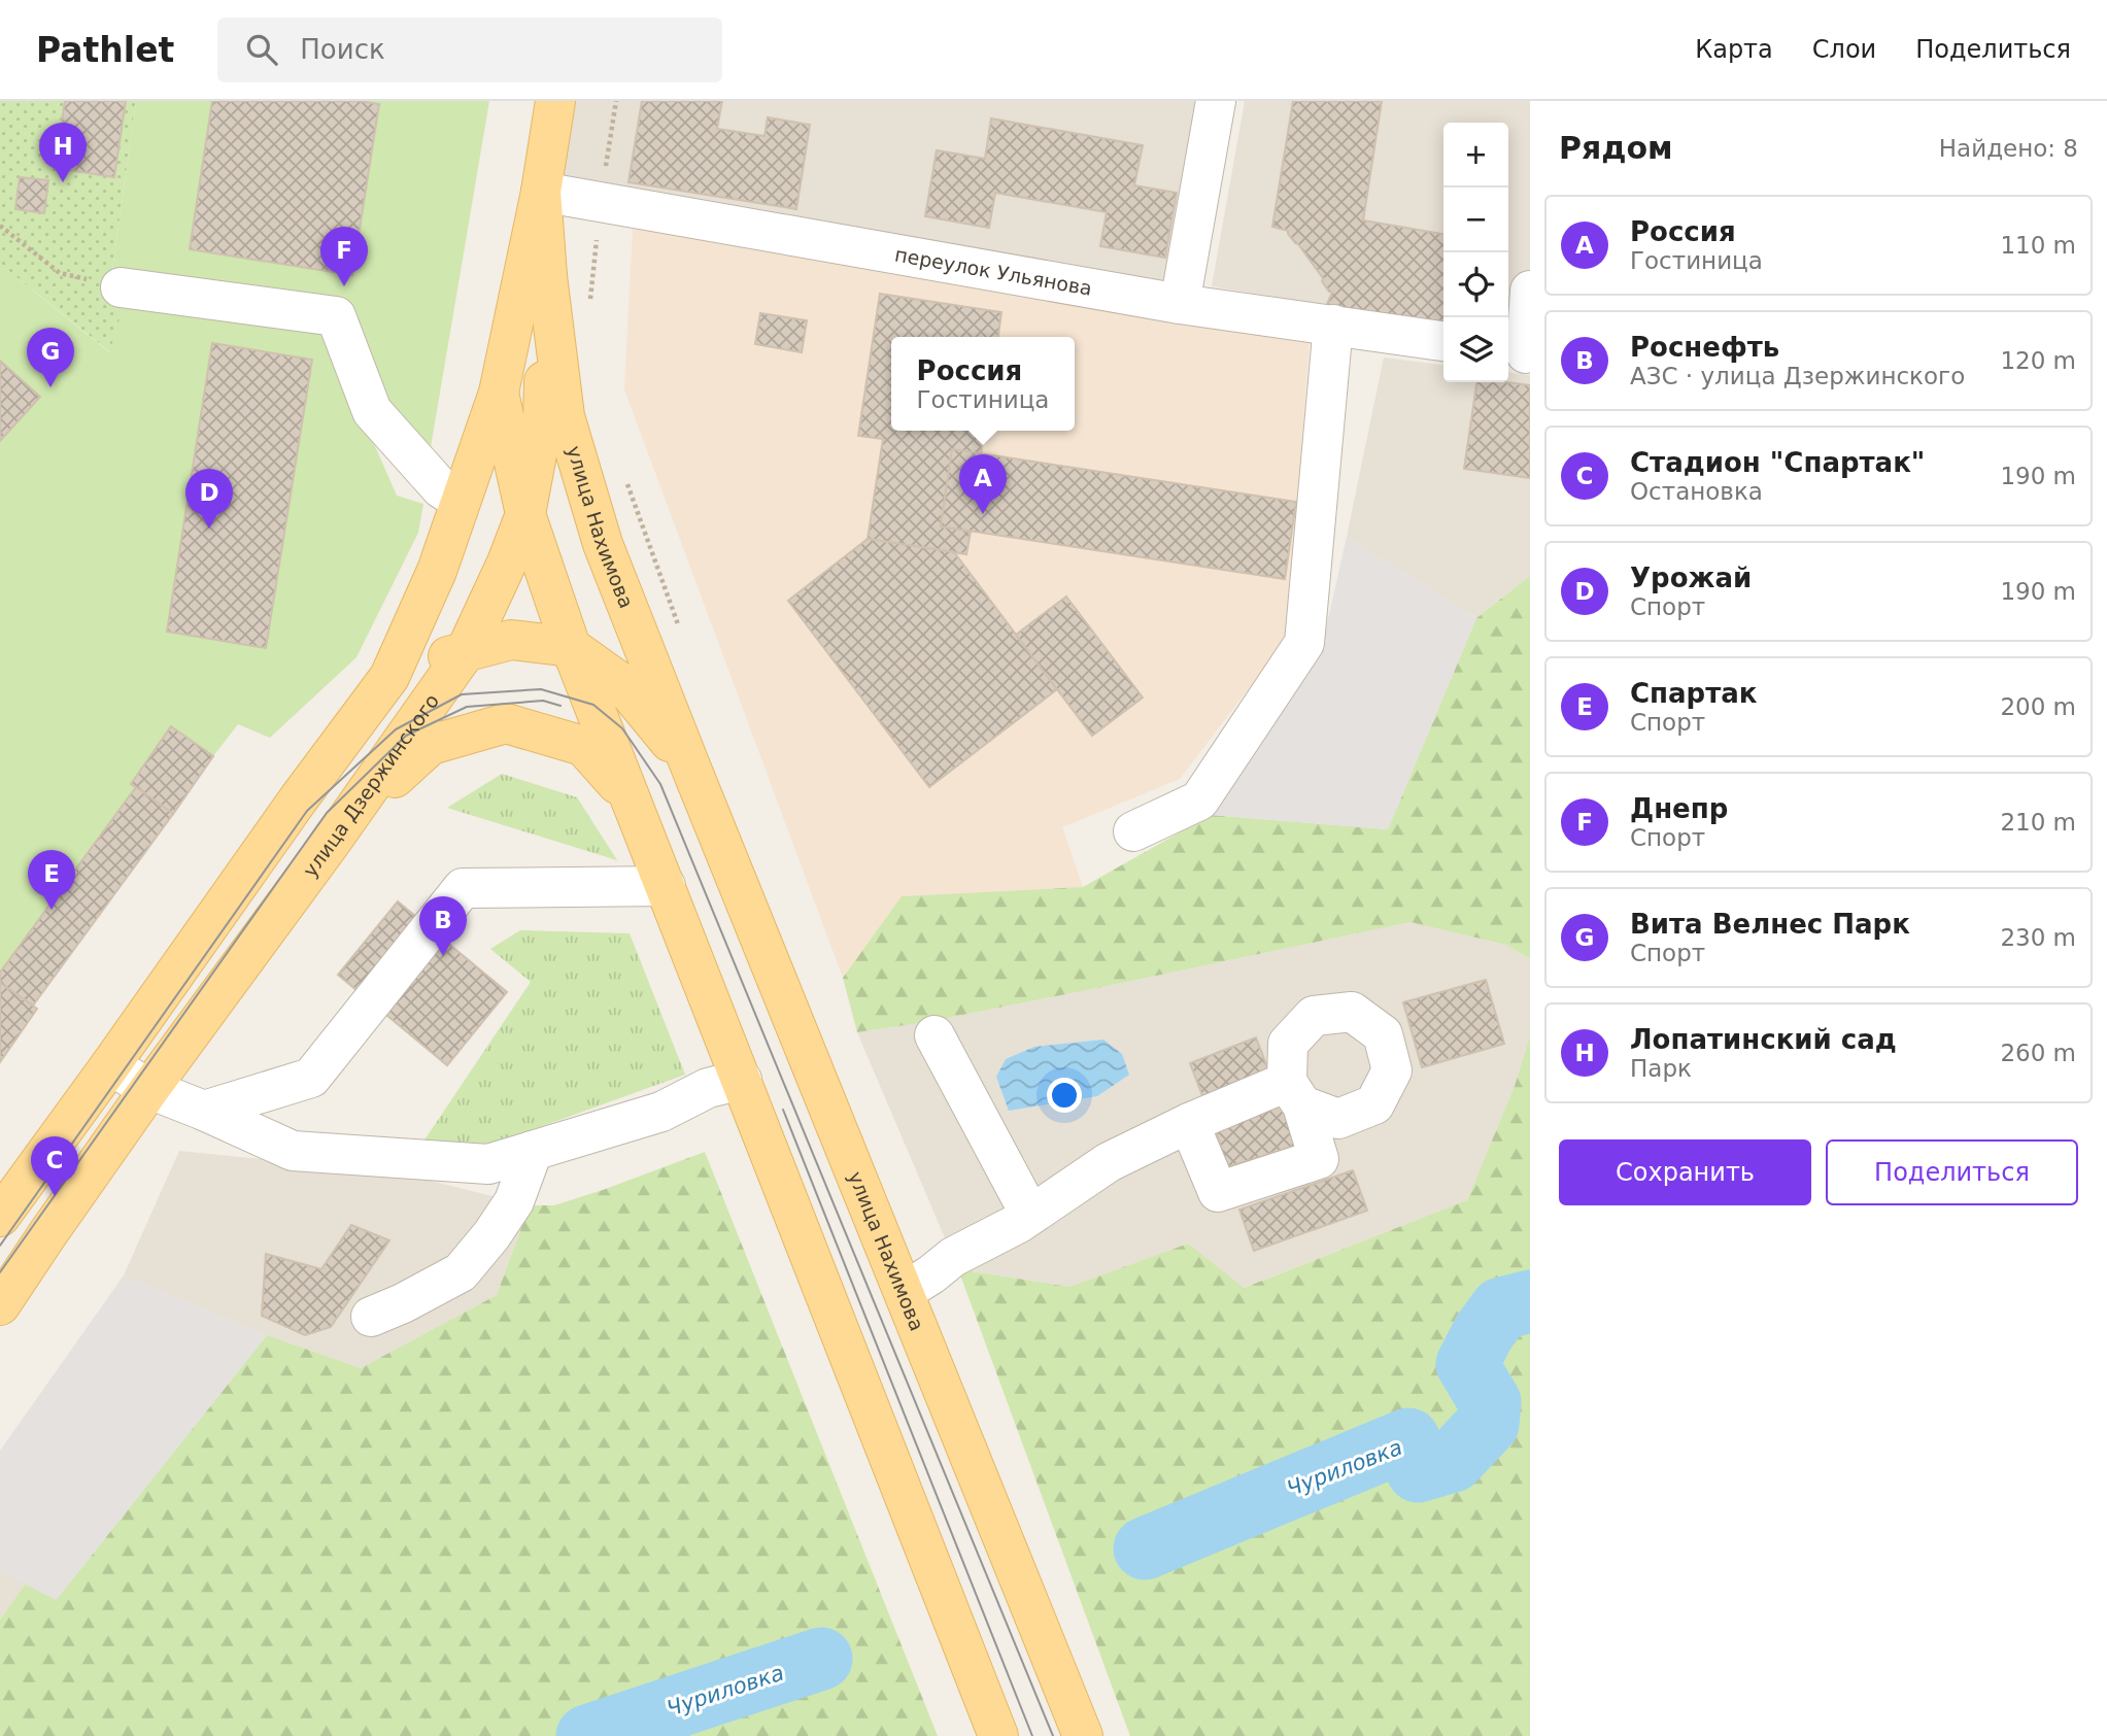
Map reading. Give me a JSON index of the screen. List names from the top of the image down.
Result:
{
  "streets": {
    "main road": ["улица Нахимова", "улица Дзержинского"],
    "street": ["переулок Ульянова"]
  },
  "crossings": [
    ["переулок Ульянова", "улица Дзержинского"],
    ["улица Нахимова", "улица Дзержинского"]
  ],
  "water": ["Чуриловка"],
  "page": {
    "header": "Pathlet",
    "search": "Поиск",
    "nav": ["Карта", "Слои", "Поделиться"],
    "heading": ["Рядом", "Найдено: 8"],
    "map_buttons": ["+", "−"],
    "pins": [
      "H",
      "F",
      "G",
      "A",
      "D",
      "E",
      "B",
      "C"
    ],
    "list": [
      {
        "mark": "A",
        "name": "Россия",
        "note": "Гостиница",
        "value": "110 m"
      },
      {
        "mark": "B",
        "name": "Роснефть",
        "note": "АЗС · улица Дзержинского",
        "value": "120 m"
      },
      {
        "mark": "C",
        "name": "Стадион \"Спартак\"",
        "note": "Остановка",
        "value": "190 m"
      },
      {
        "mark": "D",
        "name": "Урожай",
        "note": "Спорт",
        "value": "190 m"
      },
      {
        "mark": "E",
        "name": "Спартак",
        "note": "Спорт",
        "value": "200 m"
      },
      {
        "mark": "F",
        "name": "Днепр",
        "note": "Спорт",
        "value": "210 m"
      },
      {
        "mark": "G",
        "name": "Вита Велнес Парк",
        "note": "Спорт",
        "value": "230 m"
      },
      {
        "mark": "H",
        "name": "Лопатинский сад",
        "note": "Парк",
        "value": "260 m"
      }
    ],
    "popup": ["Россия", "Гостиница"],
    "buttons": ["Сохранить", "Поделиться"]
  }
}
